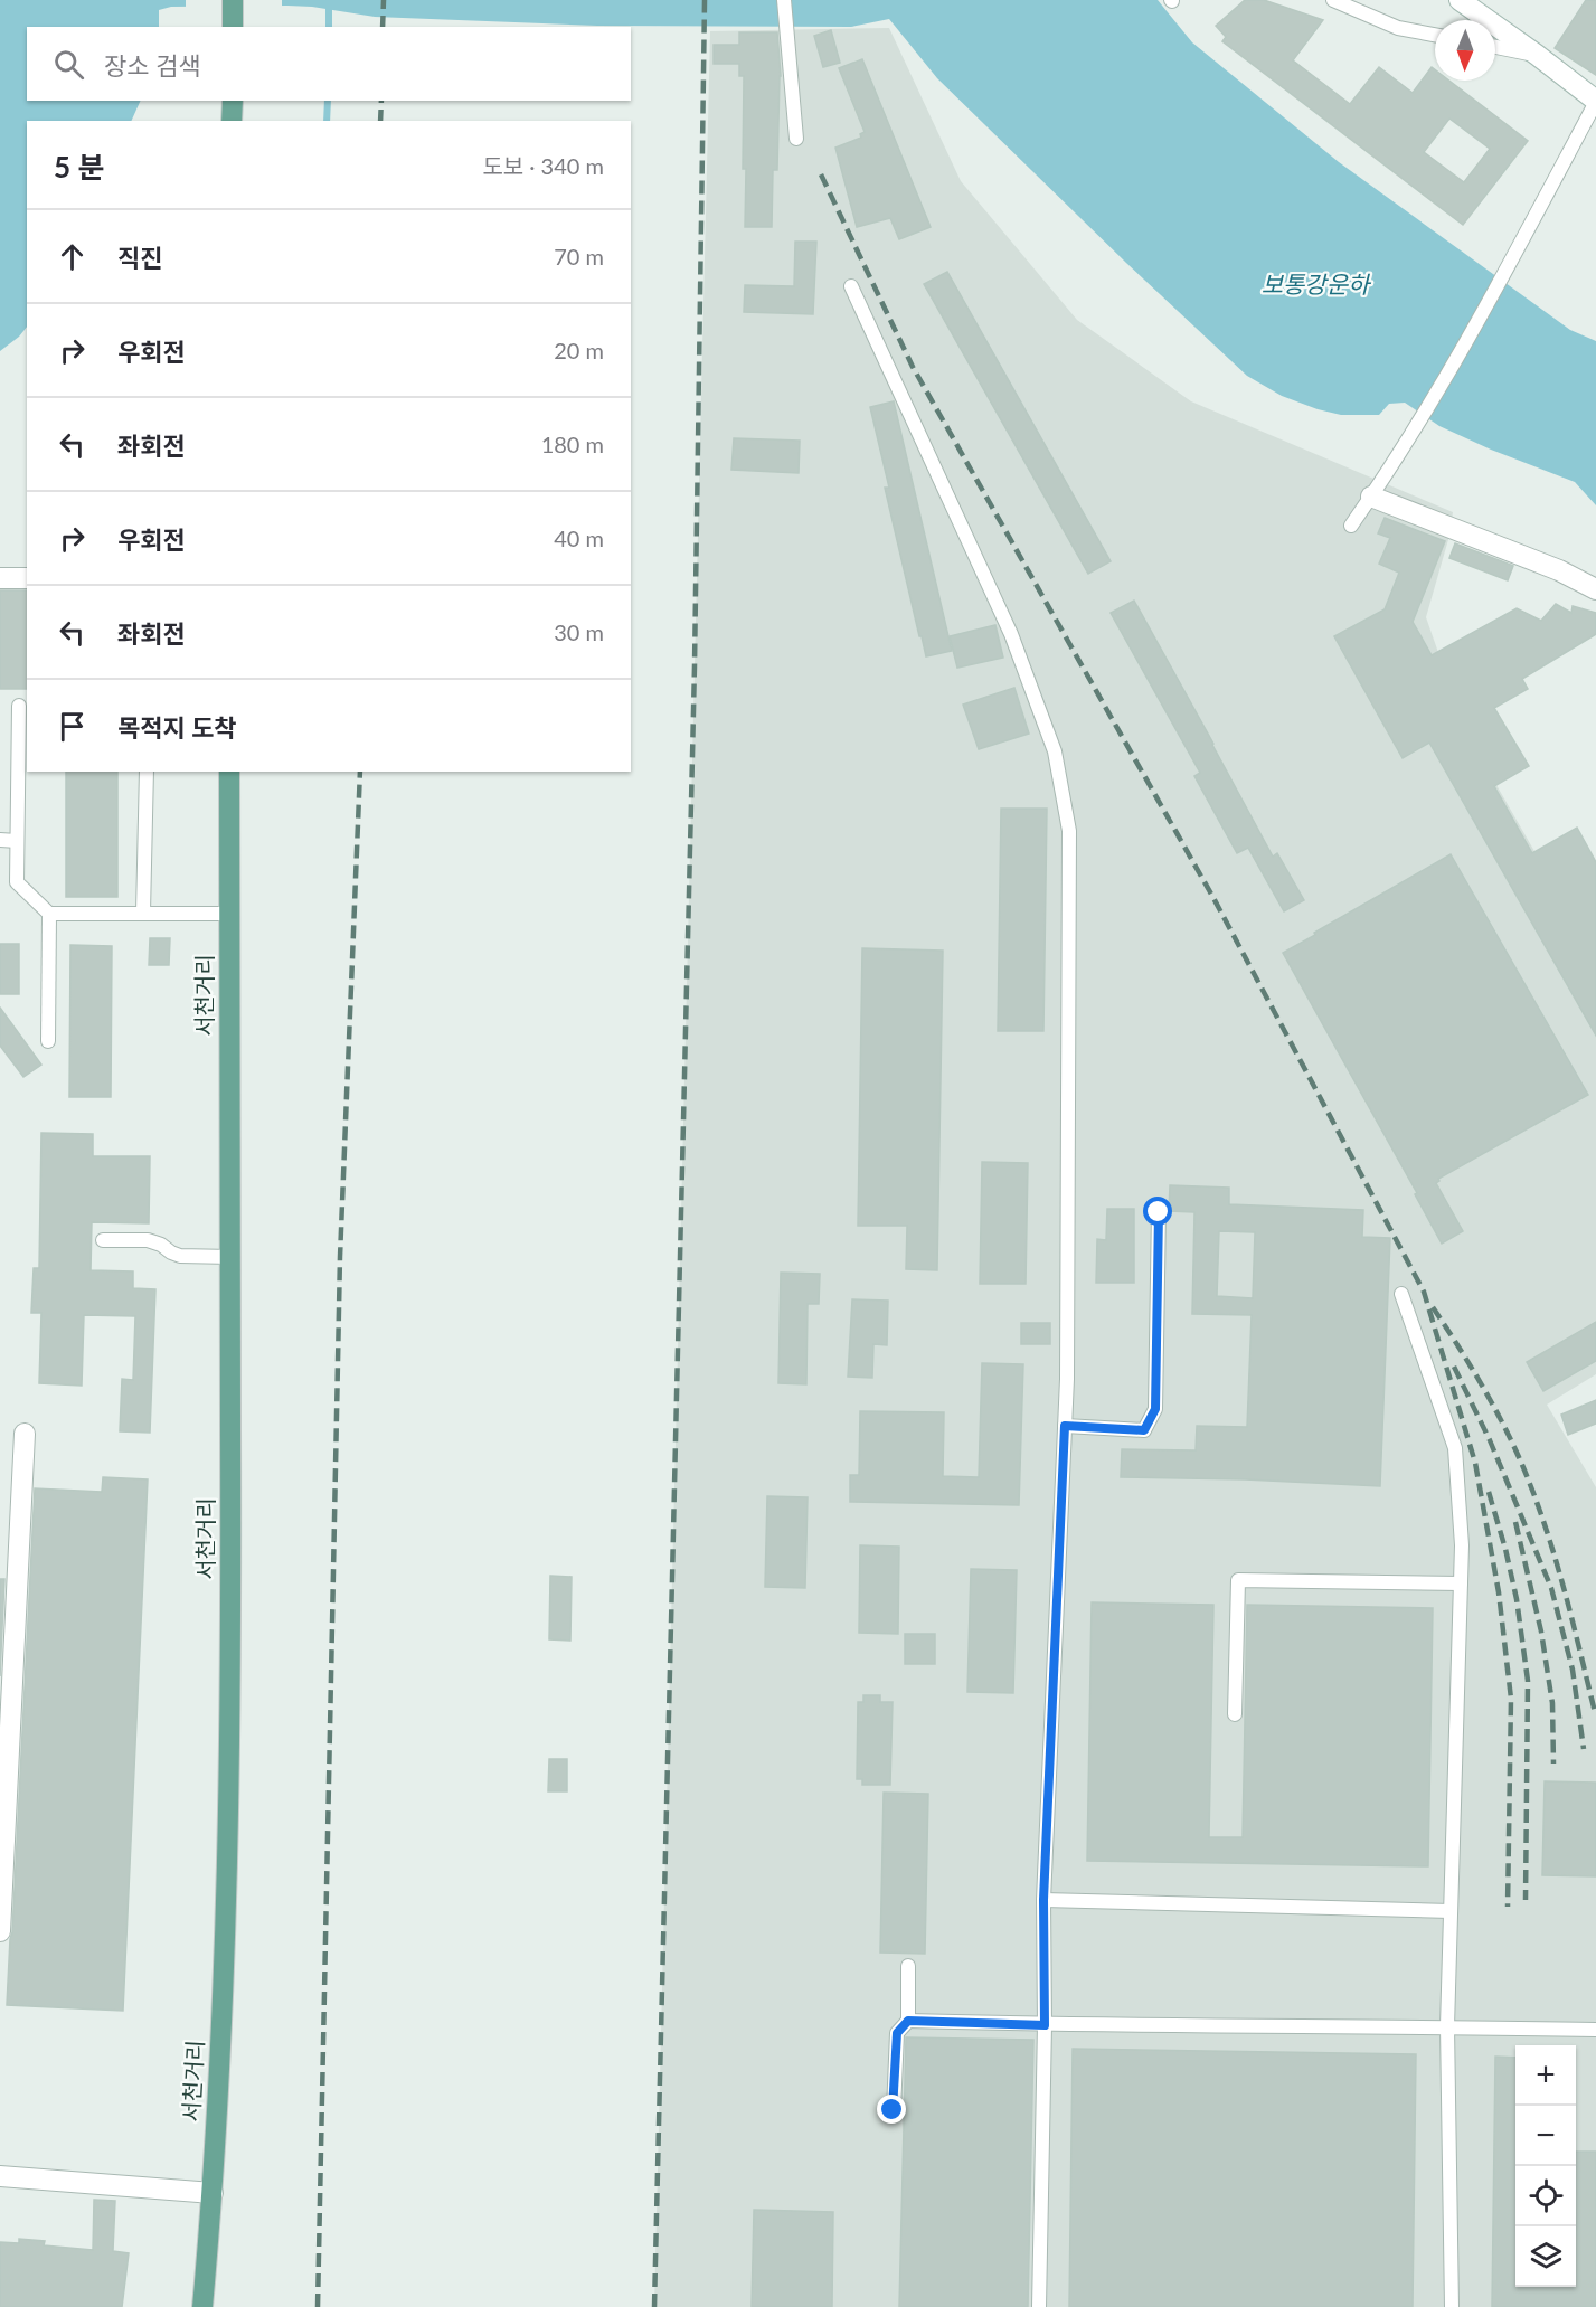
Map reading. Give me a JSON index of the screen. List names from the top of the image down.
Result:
{
  "streets": {
    "main road": ["서천거리"]
  },
  "water": ["보통강운하"],
  "north": "bottom",
  "page": {
    "search": "장소 검색",
    "heading": ["5 분", "도보 · 340 m"],
    "list": [
      ["직진", "70 m"],
      ["우회전", "20 m"],
      ["좌회전", "180 m"],
      ["우회전", "40 m"],
      ["좌회전", "30 m"],
      "목적지 도착"
    ],
    "map_buttons": ["+", "−"]
  }
}
